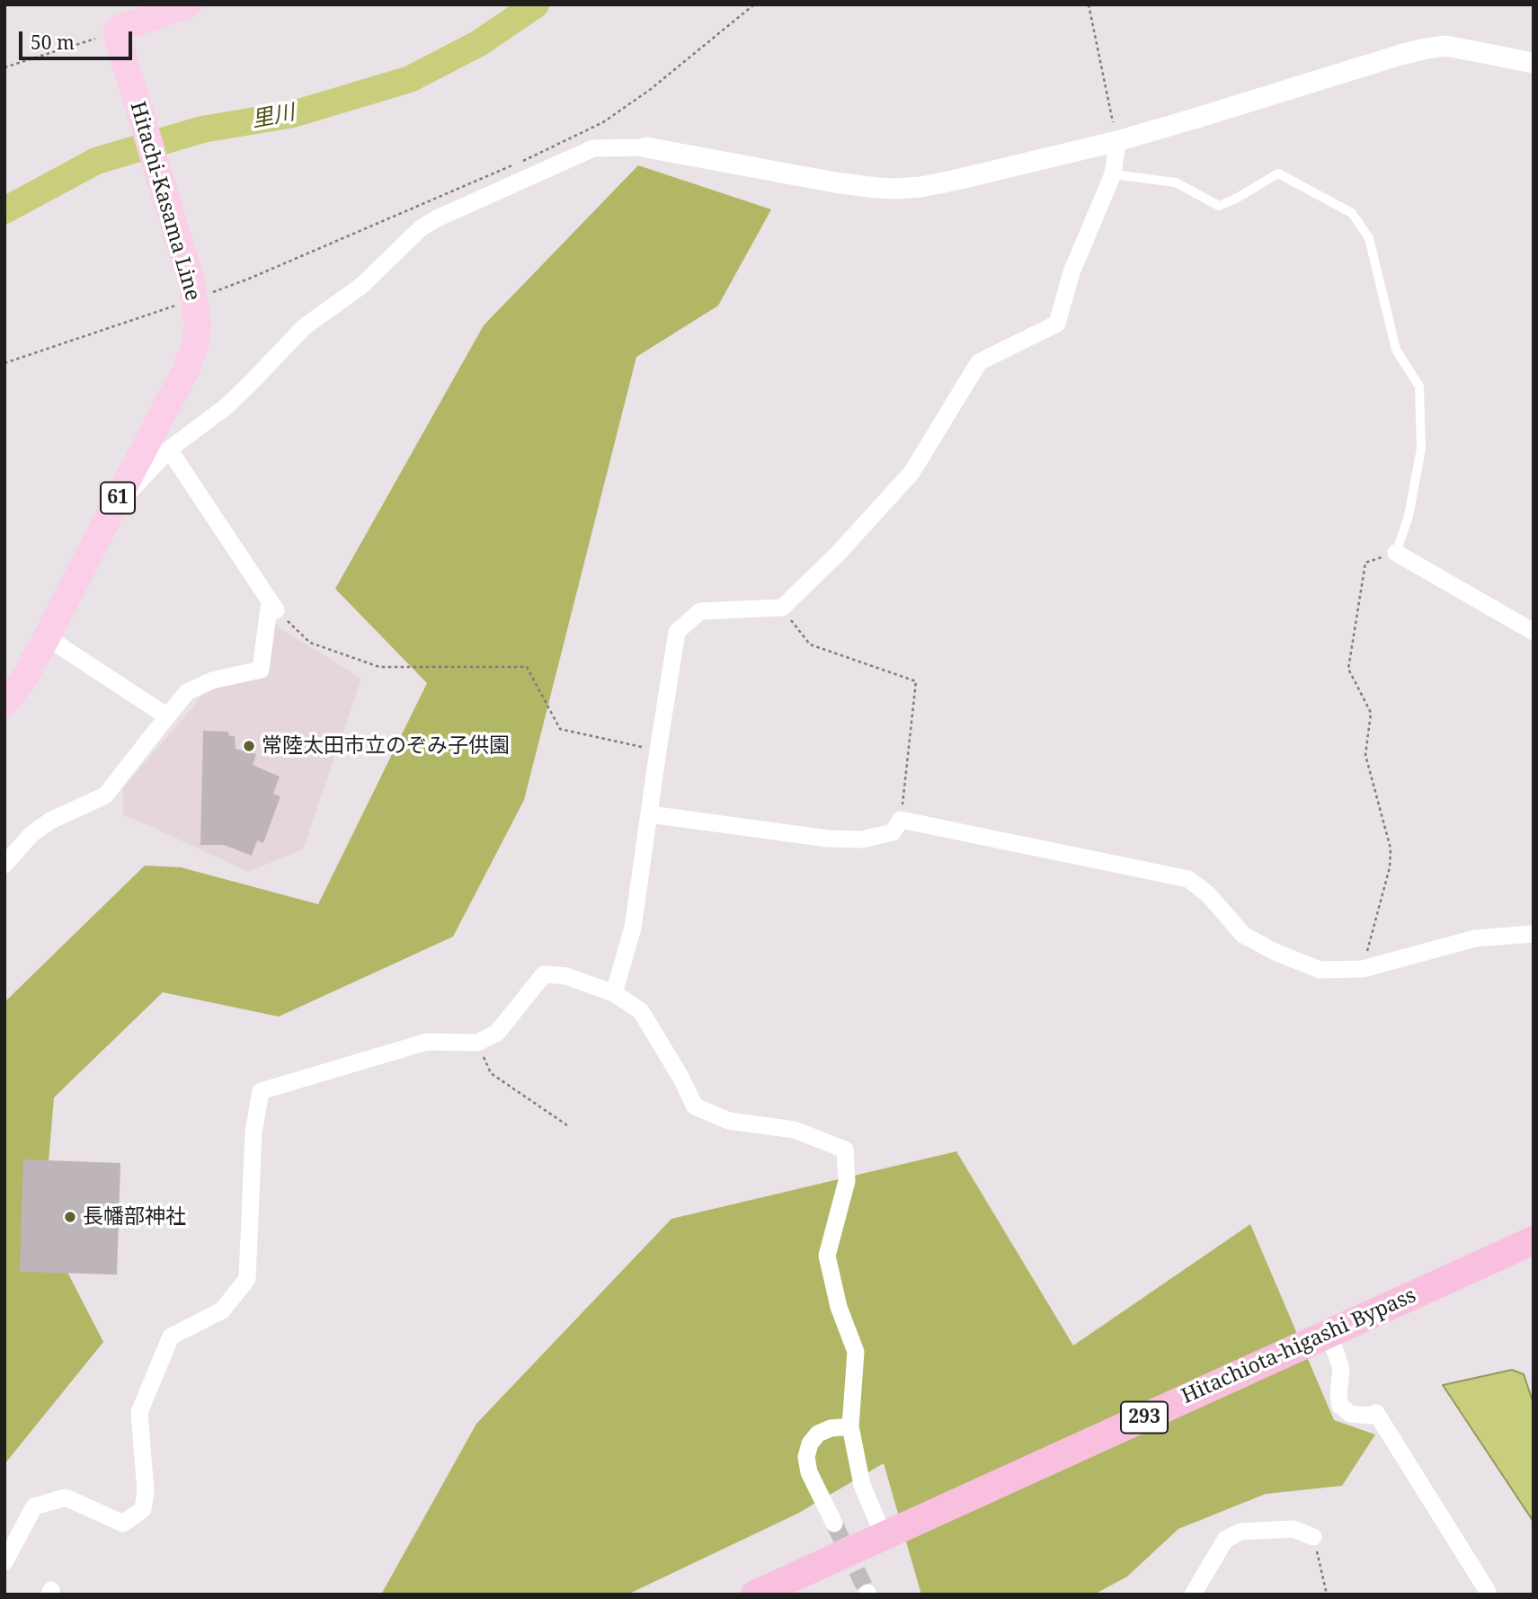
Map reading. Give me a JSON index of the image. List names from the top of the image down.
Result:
{
  "streets": {
    "highway": ["Hitachiota-higashi Bypass", "293"],
    "main road": ["Hitachi-Kasama Line", "61"]
  },
  "water": ["里川"],
  "places": ["常陸太田市立のぞみ子供園", "長幡部神社"],
  "scale_bar": "50 m"
}
